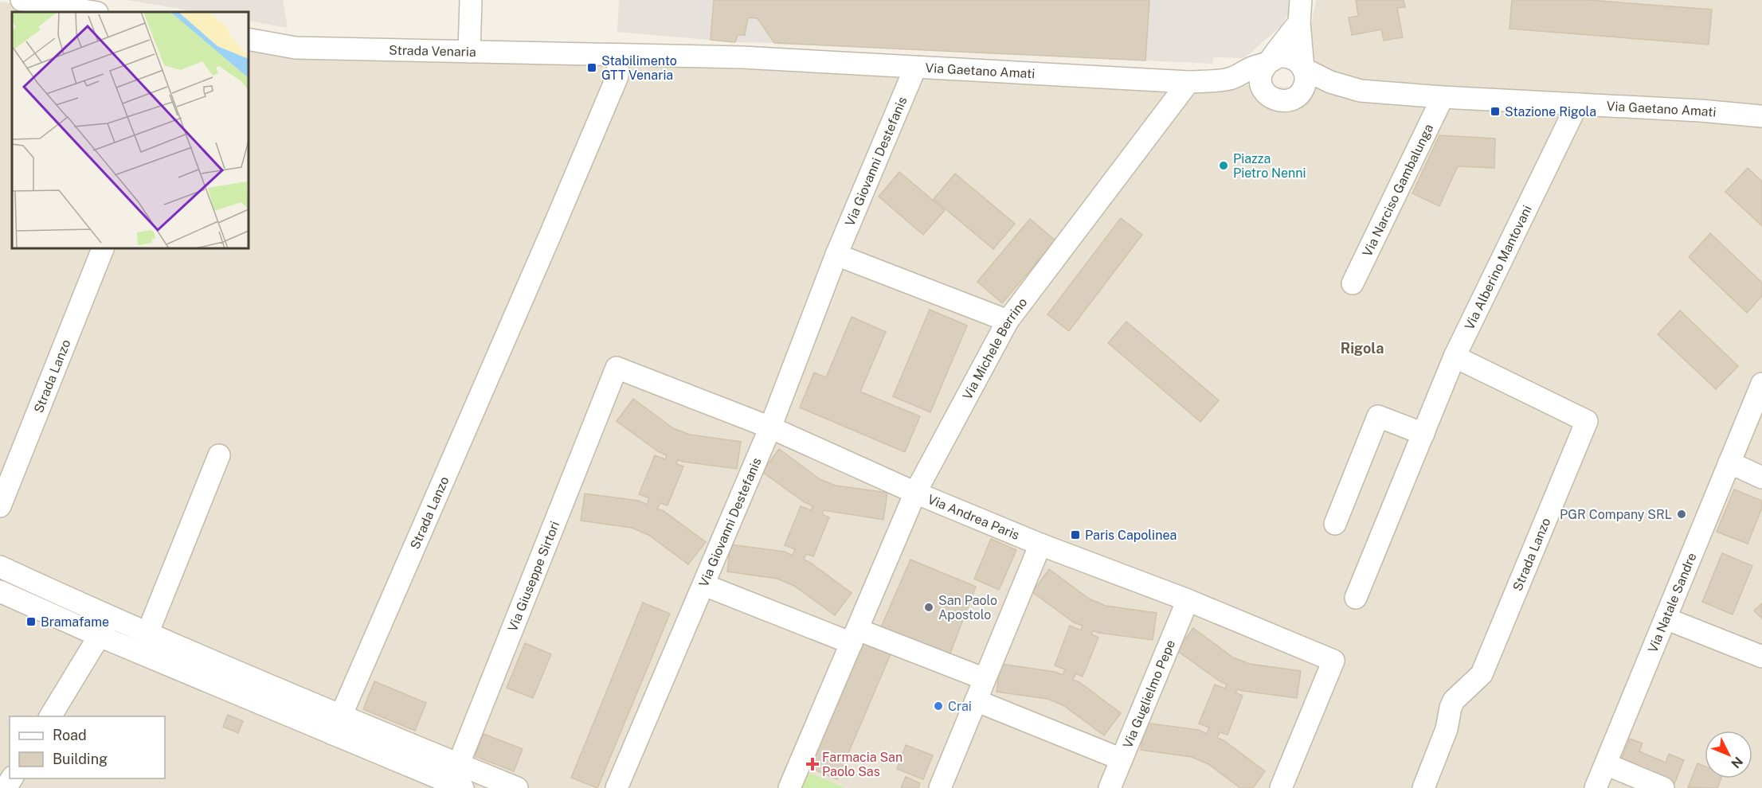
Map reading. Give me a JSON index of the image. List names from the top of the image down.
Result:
{
  "streets": {
    "street": [
      "Strada Venaria",
      "Via Gaetano Amati",
      "Via Giovanni Destefanis",
      "Via Narciso Gambalunga",
      "Via Alberino Mantovani",
      "Via Michele Berrino",
      "Strada Lanzo",
      "Via Andrea Paris",
      "Via Giuseppe Sirtori",
      "Via Natale Sandre",
      "Via Guglielmo Pepe"
    ]
  },
  "crossings": [
    ["Strada Venaria", "Via Gaetano Amati"],
    ["Strada Venaria", "Strada Lanzo"],
    ["Via Gaetano Amati", "Via Giovanni Destefanis"],
    ["Via Gaetano Amati", "Via Narciso Gambalunga"],
    ["Via Gaetano Amati", "Via Alberino Mantovani"],
    ["Via Gaetano Amati", "Via Michele Berrino"],
    ["Via Giovanni Destefanis", "Via Andrea Paris"],
    ["Via Alberino Mantovani", "Strada Lanzo"],
    ["Via Michele Berrino", "Via Andrea Paris"],
    ["Via Andrea Paris", "Via Giuseppe Sirtori"],
    ["Via Andrea Paris", "Via Guglielmo Pepe"]
  ],
  "districts": ["Rigola"],
  "places": {
    "transit": [
      "Stabilimento GTT Venaria",
      "Stazione Rigola",
      "Paris Capolinea",
      "Bramafame"
    ],
    "other": [
      "Piazza Pietro Nenni",
      "PGR Company SRL",
      "San Paolo Apostolo",
      "Crai"
    ],
    "health": ["Farmacia San Paolo Sas"]
  },
  "legend": ["Road", "Building"],
  "north": "bottom right"
}
